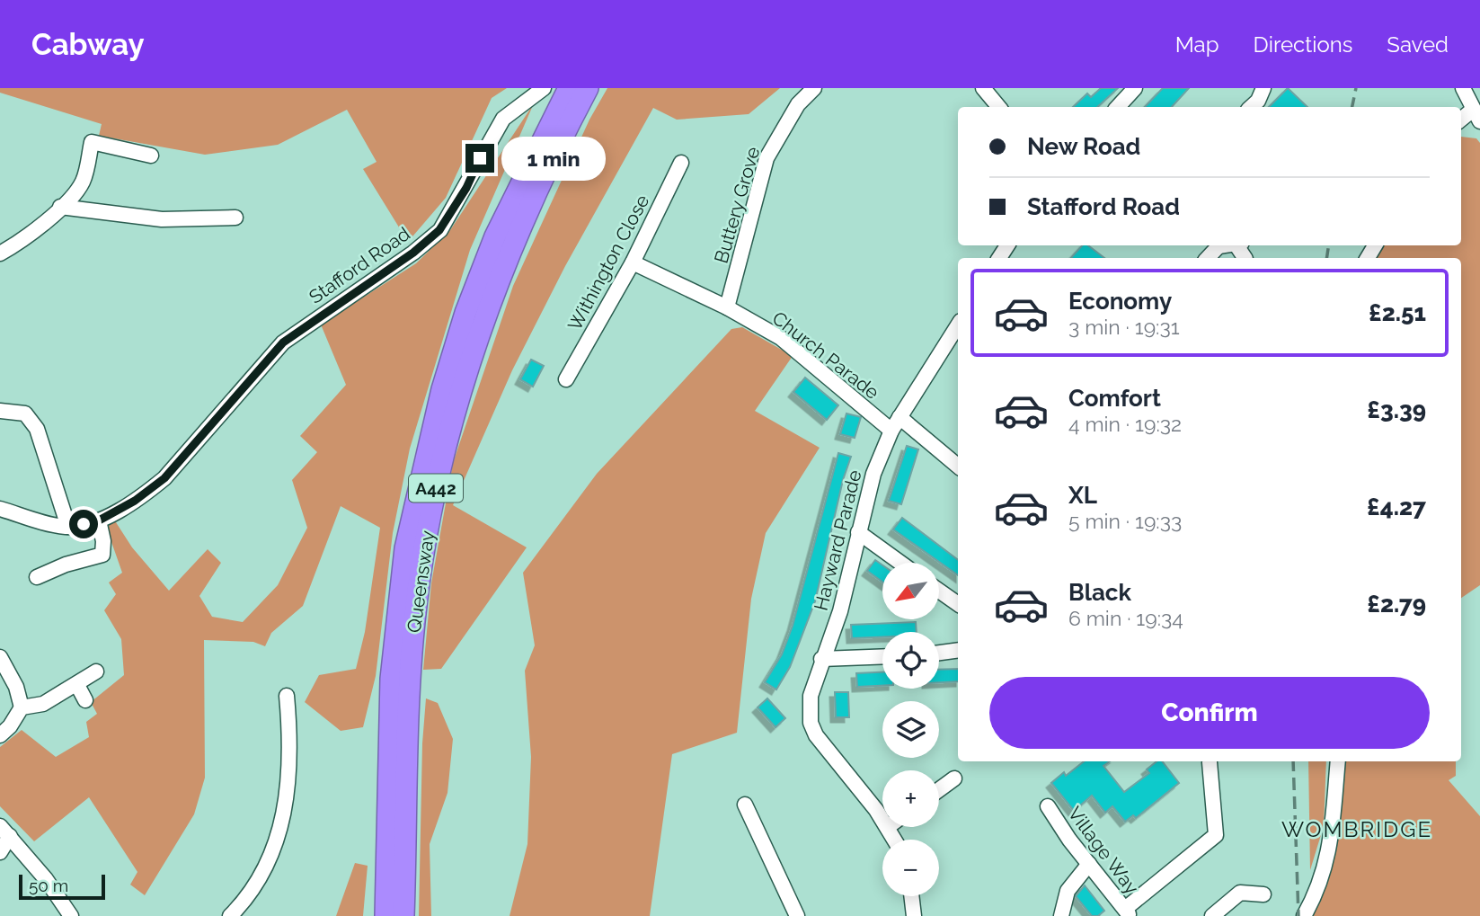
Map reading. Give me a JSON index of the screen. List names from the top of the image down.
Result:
{
  "streets": {
    "highway": ["A442", "Queensway"],
    "street": [
      "Buttery Grove",
      "Withington Close",
      "Stafford Road",
      "Church Parade",
      "Hayward Parade",
      "Village Way"
    ]
  },
  "crossings": [
    ["Buttery Grove", "Church Parade"],
    ["Withington Close", "Church Parade"],
    ["Church Parade", "Hayward Parade"]
  ],
  "districts": ["WOMBRIDGE"],
  "scale_bar": "50 m",
  "north": "bottom left",
  "page": {
    "header": "Cabway",
    "nav": ["Map", "Directions", "Saved"],
    "banner": ["New Road", "Stafford Road"],
    "bubble": "1 min",
    "list": [
      {
        "name": "Economy",
        "note": "3 min · 19:31",
        "value": "£2.51"
      },
      {
        "name": "Comfort",
        "note": "4 min · 19:32",
        "value": "£3.39"
      },
      {
        "name": "XL",
        "note": "5 min · 19:33",
        "value": "£4.27"
      },
      {
        "name": "Black",
        "note": "6 min · 19:34",
        "value": "£2.79"
      }
    ],
    "map_buttons": ["+", "−"],
    "buttons": "Confirm",
    "scale": "50 m"
  }
}
